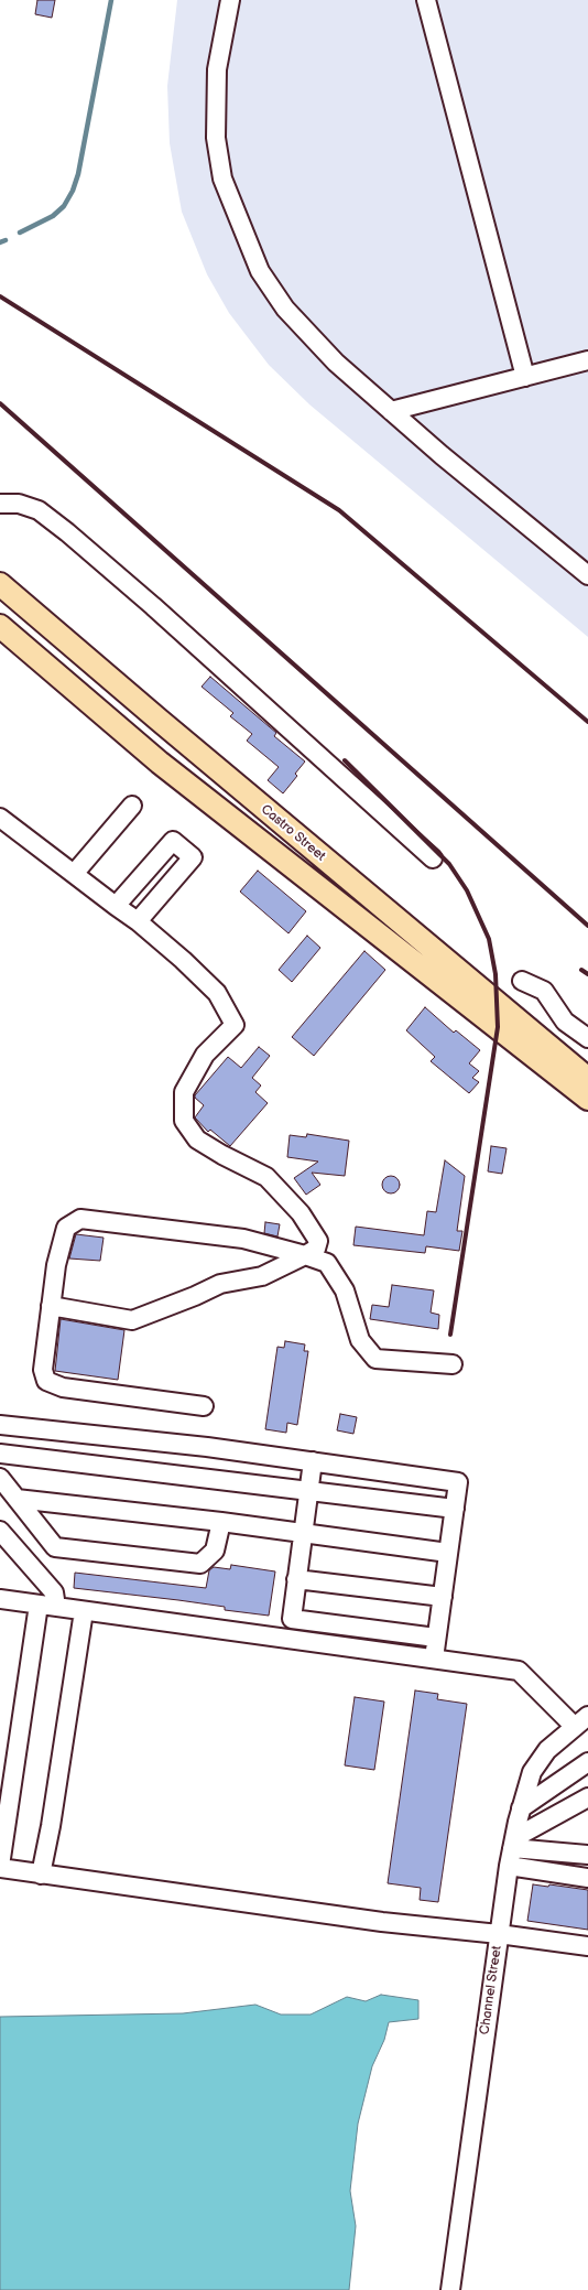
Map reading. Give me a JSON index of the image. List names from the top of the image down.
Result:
{
  "streets": {
    "main road": ["Castro Street"],
    "street": ["Channel Street"]
  }
}
